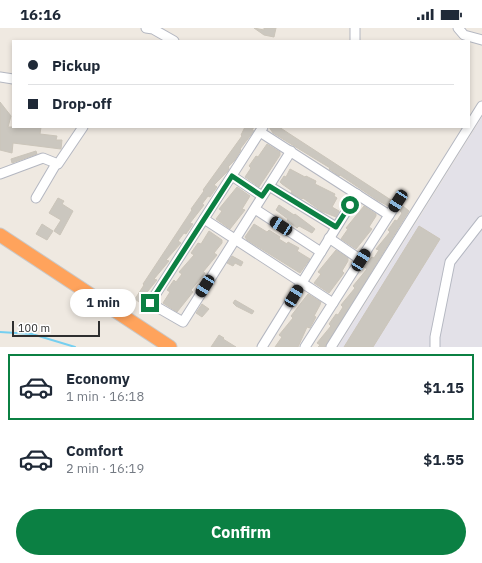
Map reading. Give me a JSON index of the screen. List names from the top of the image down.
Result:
{
  "scale_bar": "100 m",
  "page": {
    "status": "16:16",
    "banner": ["Pickup", "Drop-off"],
    "bubble": "1 min",
    "scale": "100 m",
    "list": [
      {
        "name": "Economy",
        "note": "1 min · 16:18",
        "value": "$1.15"
      },
      {
        "name": "Comfort",
        "note": "2 min · 16:19",
        "value": "$1.55"
      }
    ],
    "buttons": "Confirm"
  }
}
